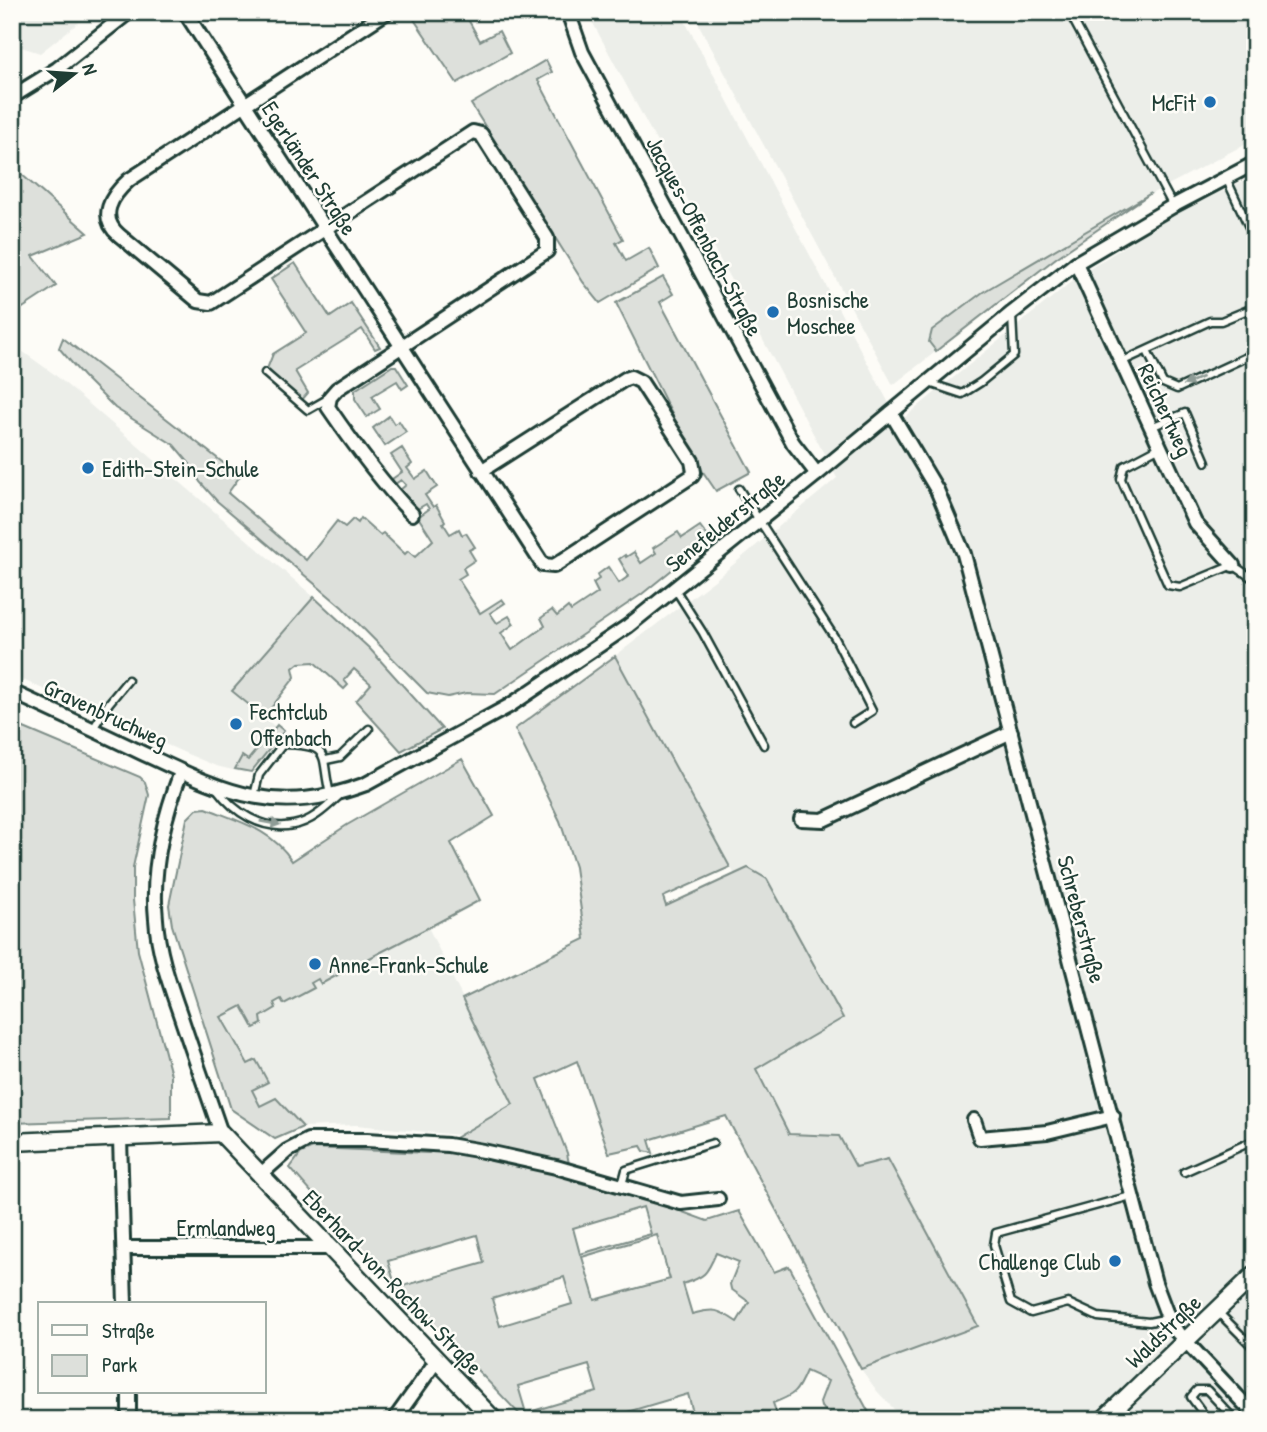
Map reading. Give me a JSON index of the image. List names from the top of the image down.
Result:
{
  "streets": {
    "main road": ["Eberhard-von-Rochow-Straße", "Waldstraße"],
    "street": [
      "Egerländer Straße",
      "Jacques-Offenbach-Straße",
      "Reichertweg",
      "Senefelderstraße",
      "Gravenbruchweg",
      "Schreberstraße",
      "Ermlandweg"
    ]
  },
  "crossings": [
    ["Jacques-Offenbach-Straße", "Senefelderstraße"],
    ["Reichertweg", "Senefelderstraße"],
    ["Senefelderstraße", "Gravenbruchweg"],
    ["Senefelderstraße", "Schreberstraße"],
    ["Senefelderstraße", "Eberhard-von-Rochow-Straße"],
    ["Gravenbruchweg", "Eberhard-von-Rochow-Straße"],
    ["Schreberstraße", "Waldstraße"],
    ["Ermlandweg", "Eberhard-von-Rochow-Straße"]
  ],
  "places": [
    "McFit",
    "Bosnische Moschee",
    "Edith-Stein-Schule",
    "Fechtclub Offenbach",
    "Anne-Frank-Schule",
    "Challenge Club"
  ],
  "legend": ["Straße", "Park"],
  "north": "right"
}
